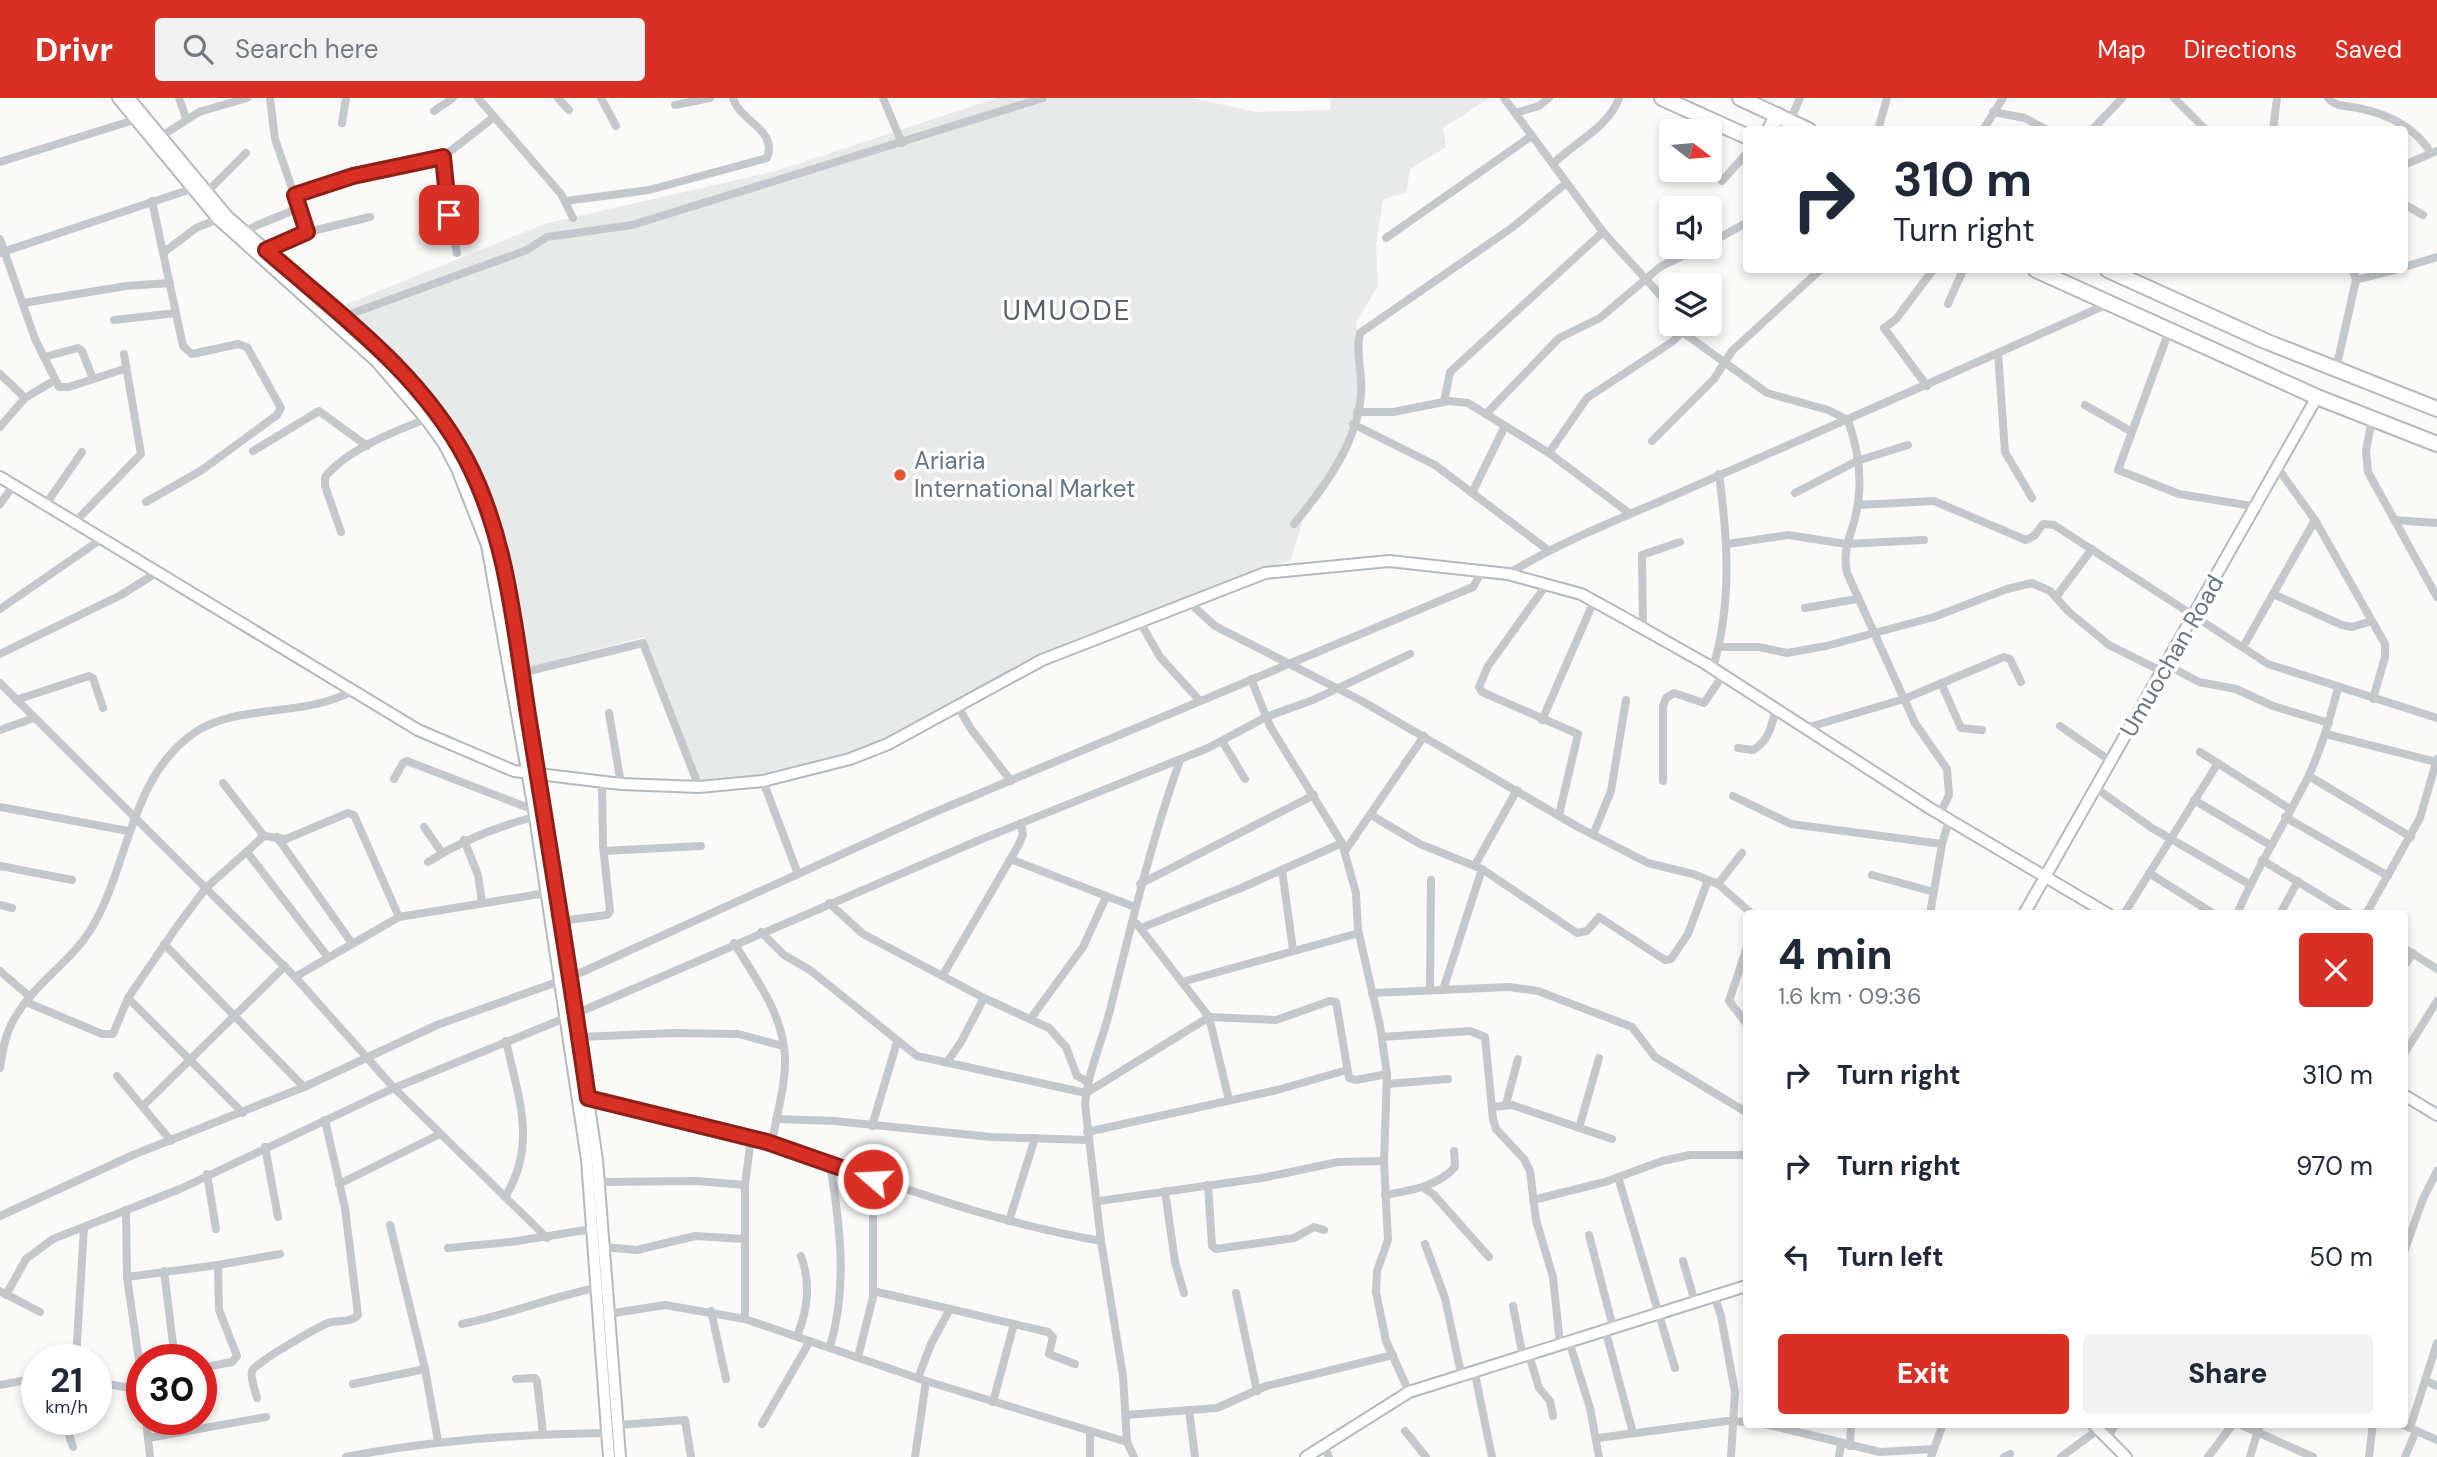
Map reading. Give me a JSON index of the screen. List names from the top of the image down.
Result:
{
  "streets": {
    "main road": ["Umuochan Road"]
  },
  "districts": ["UMUODE"],
  "places": ["Ariaria International Market"],
  "north": "right",
  "page": {
    "header": "Drivr",
    "search": "Search here",
    "nav": ["Map", "Directions", "Saved"],
    "turn": ["310 m", "Turn right"],
    "heading": ["4 min", "1.6 km · 09:36"],
    "list": [
      {
        "name": "Turn right",
        "value": "310 m"
      },
      {
        "name": "Turn right",
        "value": "970 m"
      },
      {
        "name": "Turn left",
        "value": "50 m"
      }
    ],
    "buttons": ["Exit", "Share"],
    "speed": "21 km/h",
    "limit": "30"
  }
}
